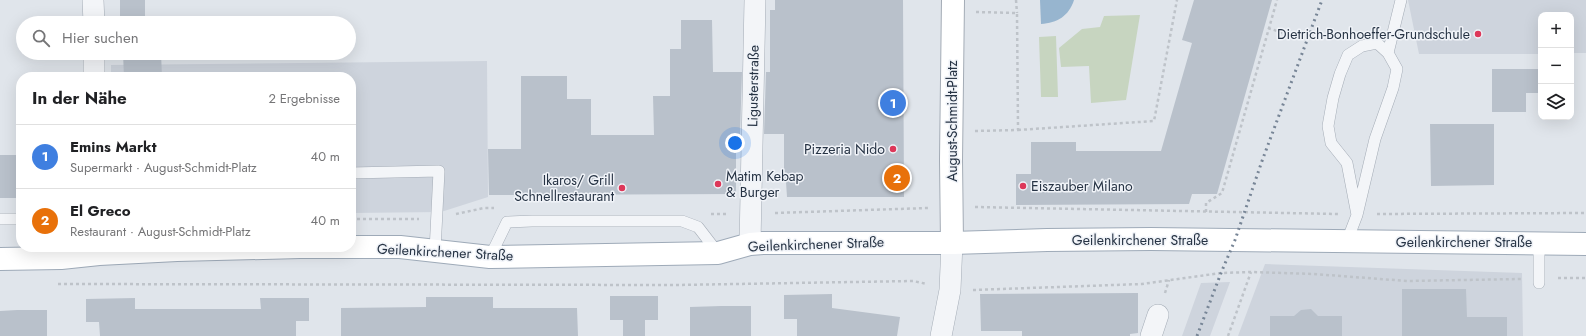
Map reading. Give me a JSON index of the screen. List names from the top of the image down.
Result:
{
  "streets": {
    "main road": ["August-Schmidt-Platz", "Geilenkirchener Straße"],
    "street": ["Ligusterstraße"]
  },
  "crossings": [
    ["Ligusterstraße", "Geilenkirchener Straße"],
    ["August-Schmidt-Platz", "Geilenkirchener Straße"]
  ],
  "places": [
    "Dietrich-Bonhoeffer-Grundschule",
    "Pizzeria Nido",
    "Matim Kebap & Burger",
    "Eiszauber Milano",
    "Ikaros/ Grill Schnellrestaurant"
  ],
  "page": {
    "map_buttons": ["+", "−"],
    "search": "Hier suchen",
    "heading": ["In der Nähe", "2 Ergebnisse"],
    "pins": ["1", "2"],
    "list": [
      {
        "mark": "1",
        "name": "Emins Markt",
        "note": "Supermarkt · August-Schmidt-Platz",
        "value": "40 m"
      },
      {
        "mark": "2",
        "name": "El Greco",
        "note": "Restaurant · August-Schmidt-Platz",
        "value": "40 m"
      }
    ]
  }
}
